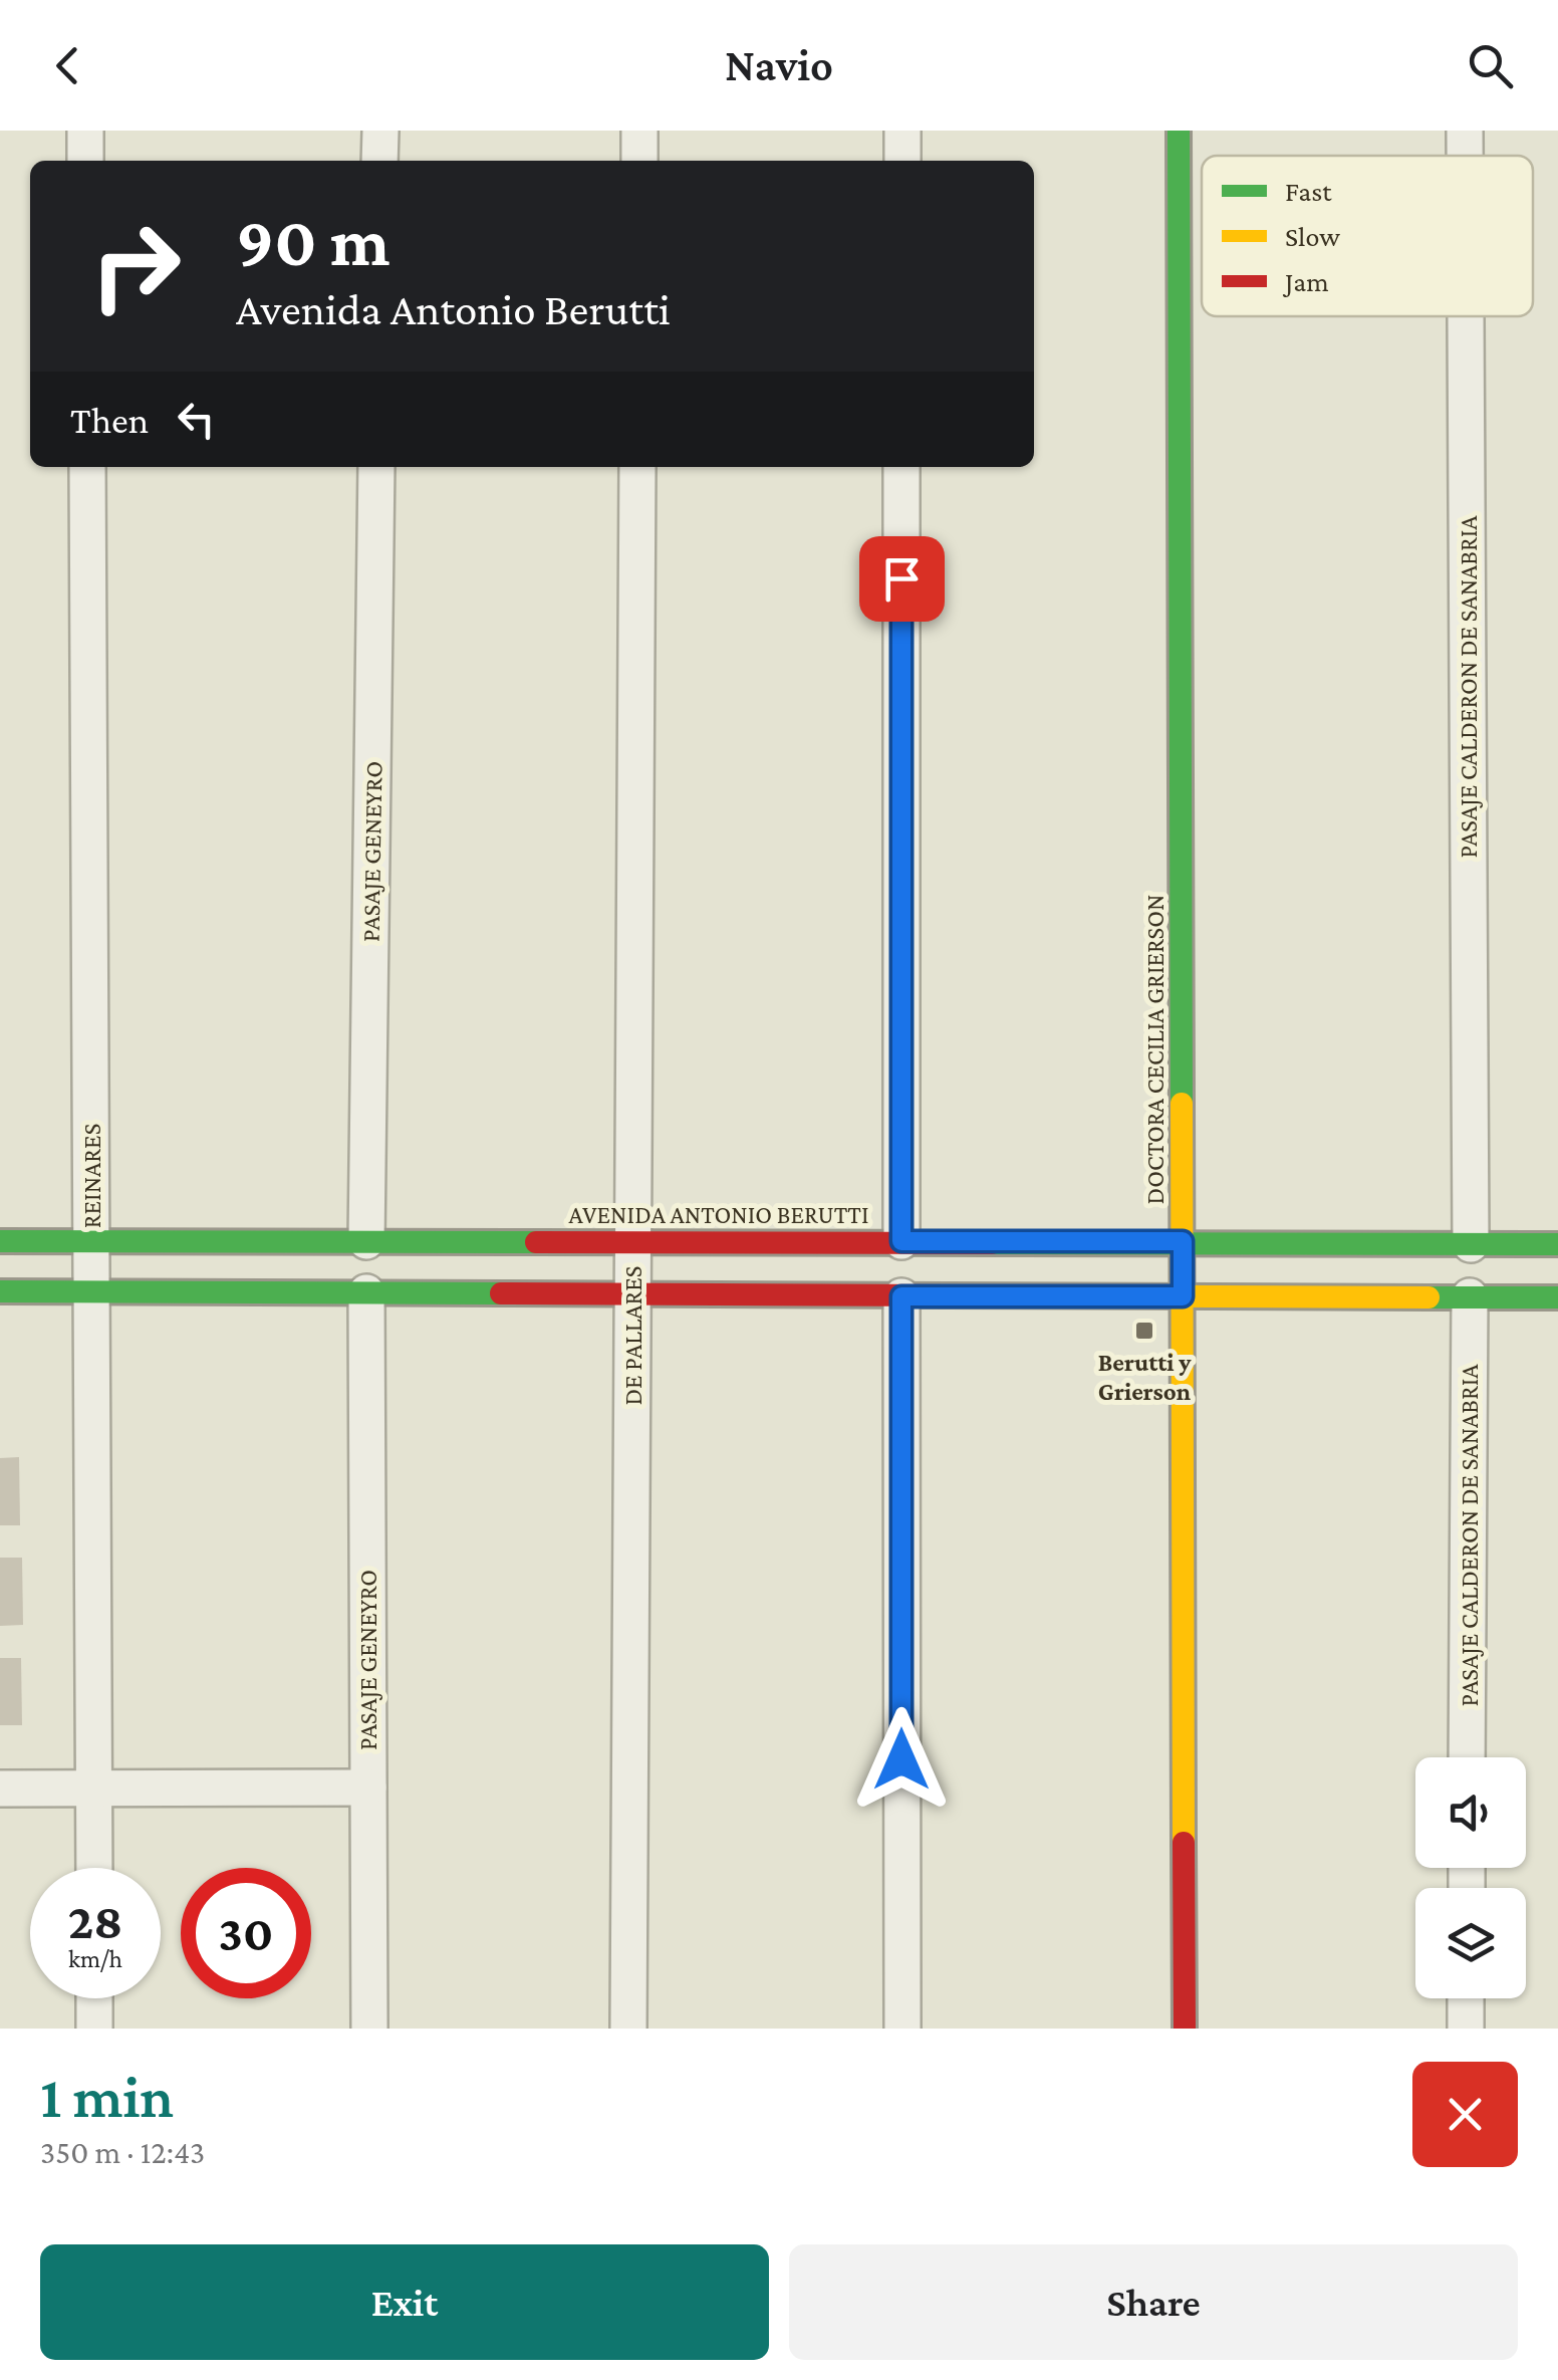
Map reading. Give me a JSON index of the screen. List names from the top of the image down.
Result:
{
  "streets": {
    "street": [
      "PASAJE CALDERON DE SANABRIA",
      "PASAJE GENEYRO",
      "DOCTORA CECILIA GRIERSON",
      "REINARES",
      "AVENIDA ANTONIO BERUTTI",
      "DE PALLARES"
    ]
  },
  "crossings": [
    ["PASAJE CALDERON DE SANABRIA", "AVENIDA ANTONIO BERUTTI"],
    ["PASAJE GENEYRO", "AVENIDA ANTONIO BERUTTI"],
    ["DOCTORA CECILIA GRIERSON", "AVENIDA ANTONIO BERUTTI"],
    ["REINARES", "AVENIDA ANTONIO BERUTTI"],
    ["AVENIDA ANTONIO BERUTTI", "DE PALLARES"]
  ],
  "places": {
    "transit": ["Berutti y Grierson"]
  },
  "legend": ["Fast", "Slow", "Jam"],
  "page": {
    "header": "Navio",
    "turn": ["90 m", "Avenida Antonio Berutti"],
    "then": "Then",
    "speed": "28 km/h",
    "limit": "30",
    "heading": ["1 min", "350 m · 12:43"],
    "buttons": ["Exit", "Share"]
  }
}
